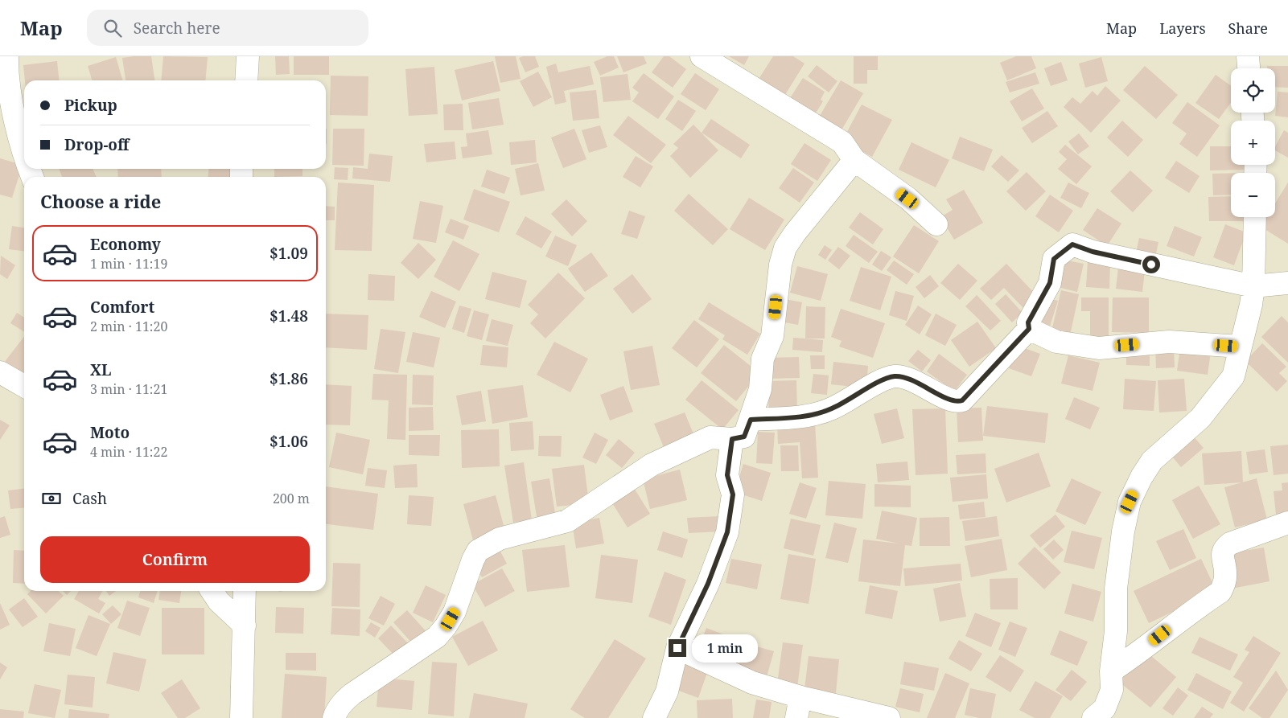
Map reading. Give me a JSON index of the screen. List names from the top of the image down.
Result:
{
  "page": {
    "header": "Map",
    "search": "Search here",
    "nav": ["Map", "Layers", "Share"],
    "map_buttons": ["+", "−"],
    "banner": ["Pickup", "Drop-off"],
    "heading": "Choose a ride",
    "list": [
      {
        "name": "Economy",
        "note": "1 min · 11:19",
        "value": "$1.09"
      },
      {
        "name": "Comfort",
        "note": "2 min · 11:20",
        "value": "$1.48"
      },
      {
        "name": "XL",
        "note": "3 min · 11:21",
        "value": "$1.86"
      },
      {
        "name": "Moto",
        "note": "4 min · 11:22",
        "value": "$1.06"
      }
    ],
    "pay": ["Cash", "200 m"],
    "buttons": "Confirm",
    "bubble": "1 min"
  }
}
